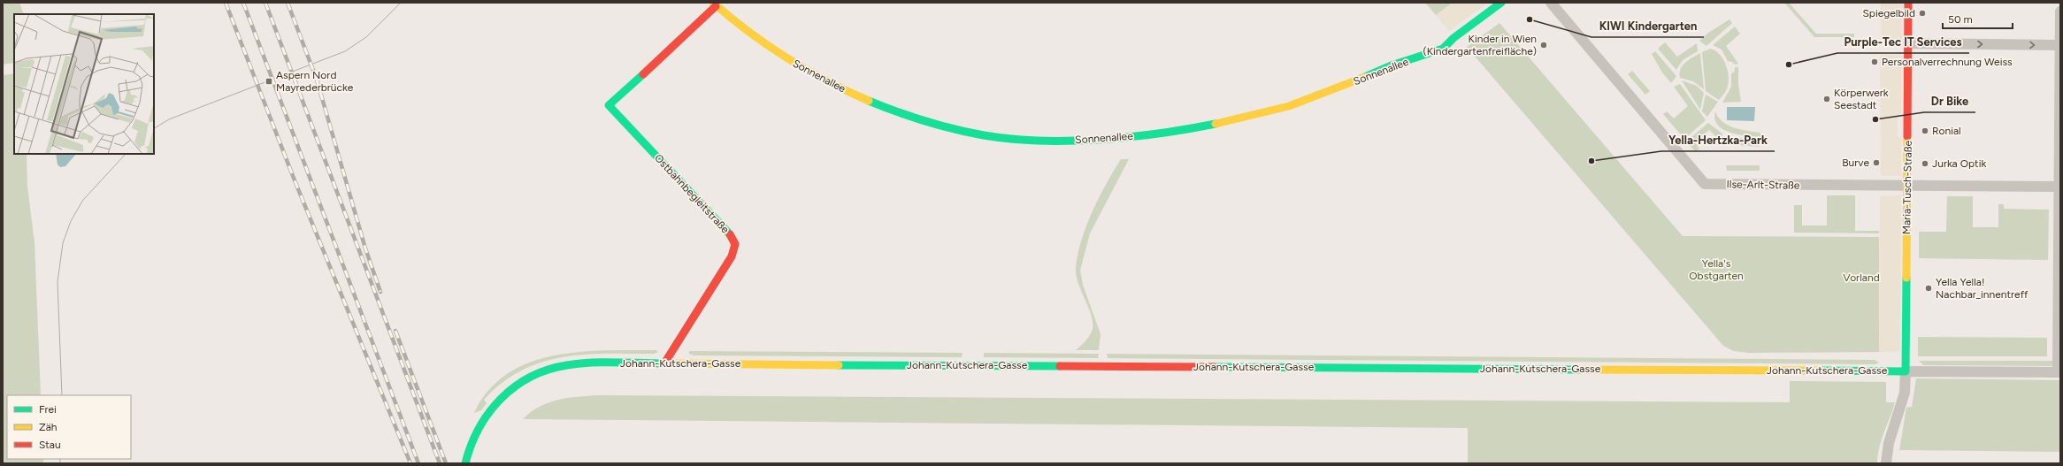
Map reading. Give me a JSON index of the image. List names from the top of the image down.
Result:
{
  "streets": {
    "street": [
      "Sonnenallee",
      "Ilse-Arlt-Straße",
      "Maria-Tusch-Straße",
      "Ostbahnbegleitstraße",
      "Johann-Kutschera-Gasse"
    ]
  },
  "crossings": [
    ["Sonnenallee", "Ostbahnbegleitstraße"],
    ["Ilse-Arlt-Straße", "Maria-Tusch-Straße"],
    ["Maria-Tusch-Straße", "Johann-Kutschera-Gasse"],
    ["Ostbahnbegleitstraße", "Johann-Kutschera-Gasse"]
  ],
  "parks": ["Yella's Obstgarten", "Vorland"],
  "places": {
    "other": [
      "Spiegelbild",
      "KIWI Kindergarten",
      "Kinder in Wien (Kindergartenfreifläche)",
      "Personalverrechnung Weiss",
      "Purple-Tec IT Services",
      "Körperwerk Seestadt",
      "Dr Bike",
      "Ronial",
      "Yella-Hertzka-Park",
      "Burve",
      "Jurka Optik",
      "Yella Yella! Nachbar_innentreff"
    ],
    "transit": ["Aspern Nord Mayrederbrücke"]
  },
  "legend": ["Frei", "Zäh", "Stau"],
  "scale_bar": "50 m"
}
